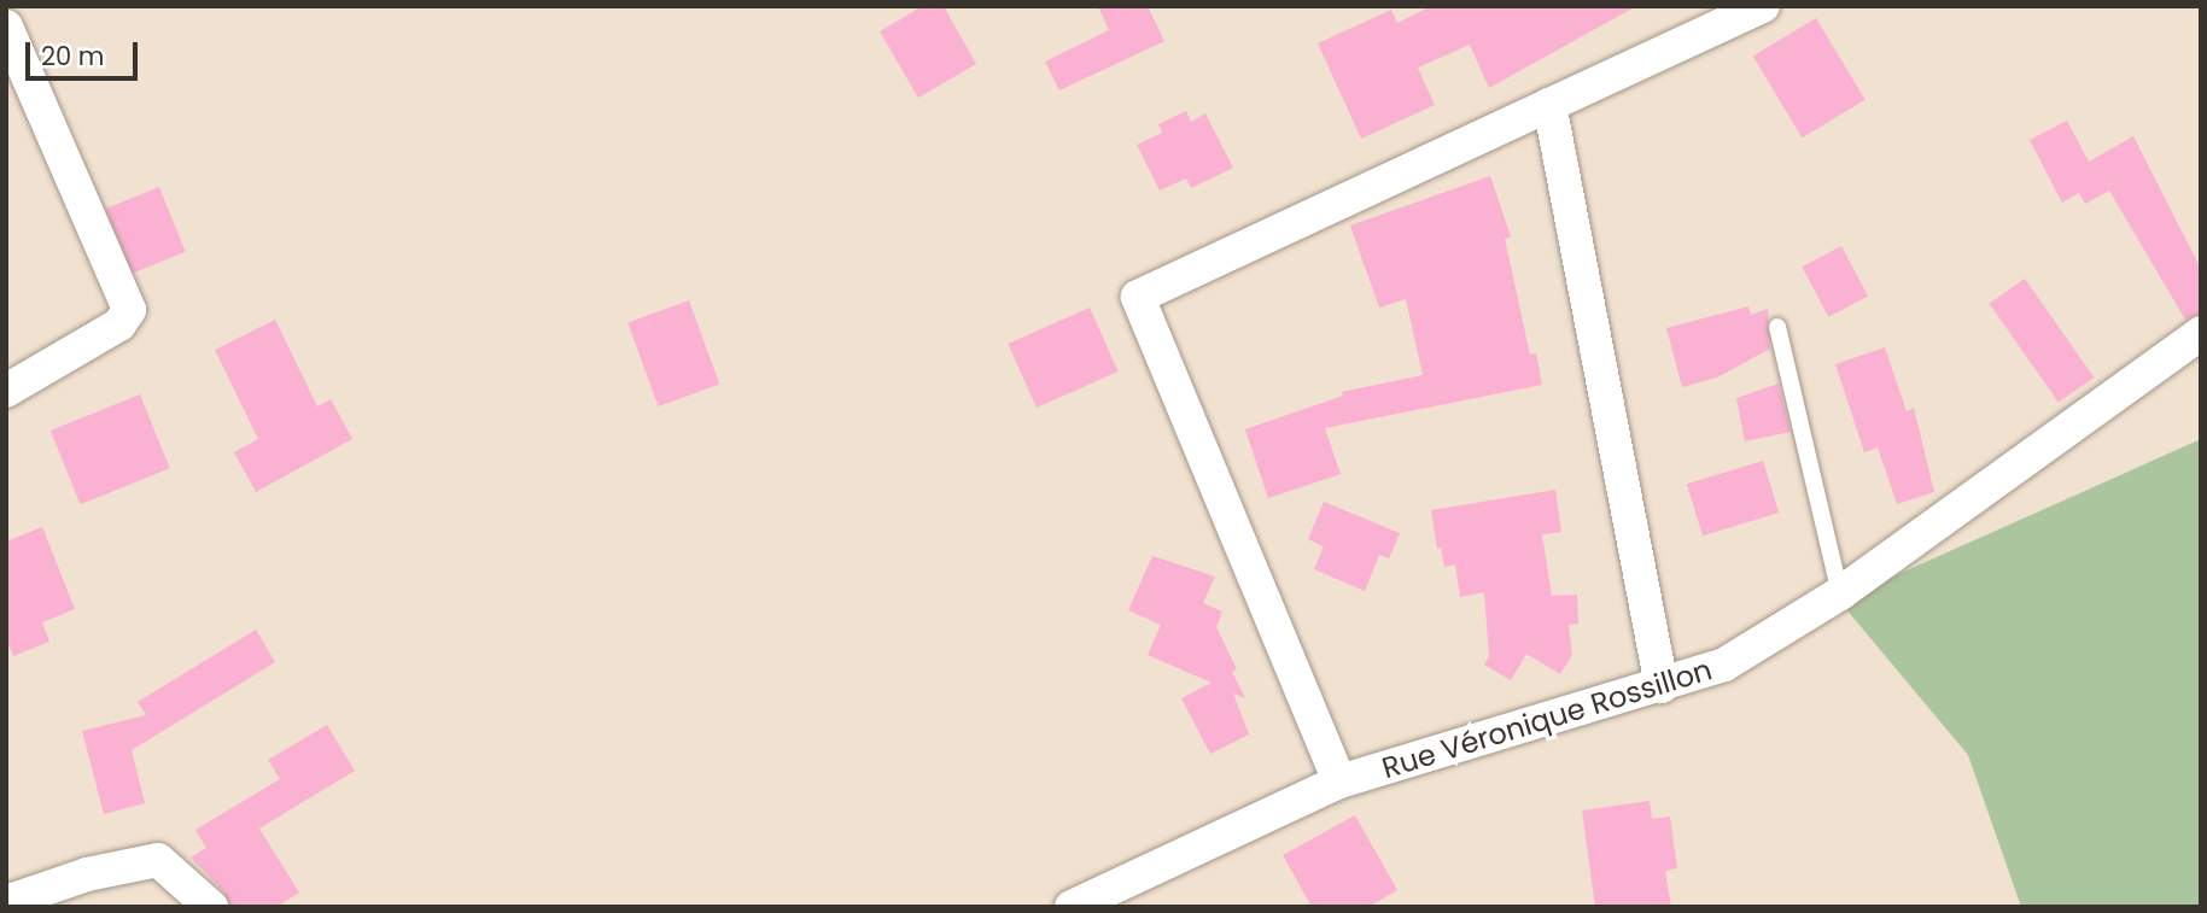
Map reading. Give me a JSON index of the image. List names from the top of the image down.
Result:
{
  "streets": {
    "street": ["Rue Véronique Rossillon"]
  },
  "scale_bar": "20 m"
}
